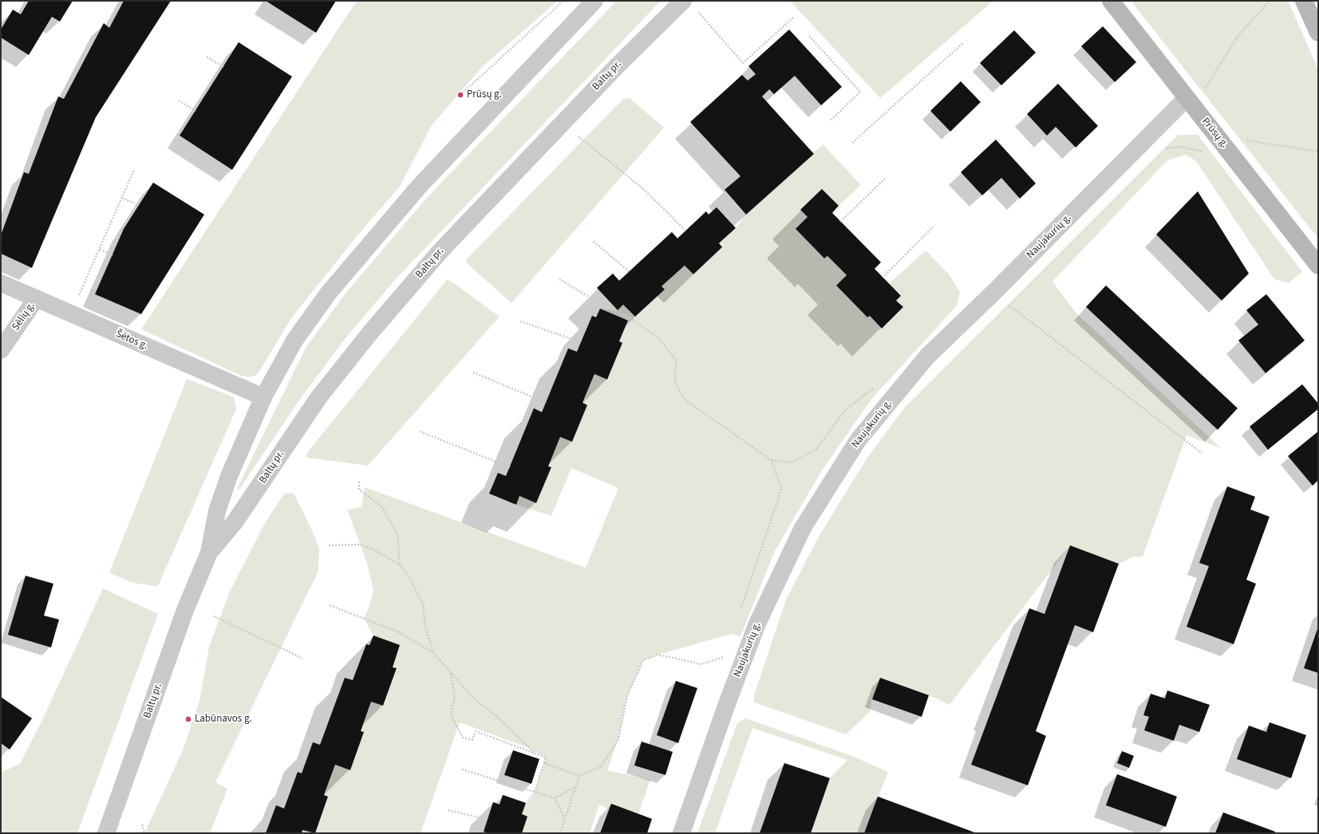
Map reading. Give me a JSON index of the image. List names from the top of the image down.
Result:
{
  "streets": {
    "main road": ["Prūsų g."],
    "street": [
      "Baltų pr.",
      "Naujakurių g.",
      "Sėlių g.",
      "Šėtos g."
    ]
  },
  "crossings": [
    ["Baltų pr.", "Šėtos g."],
    ["Prūsų g.", "Naujakurių g."],
    ["Sėlių g.", "Šėtos g."]
  ],
  "places": ["Prūsų g.", "Labūnavos g."]
}
